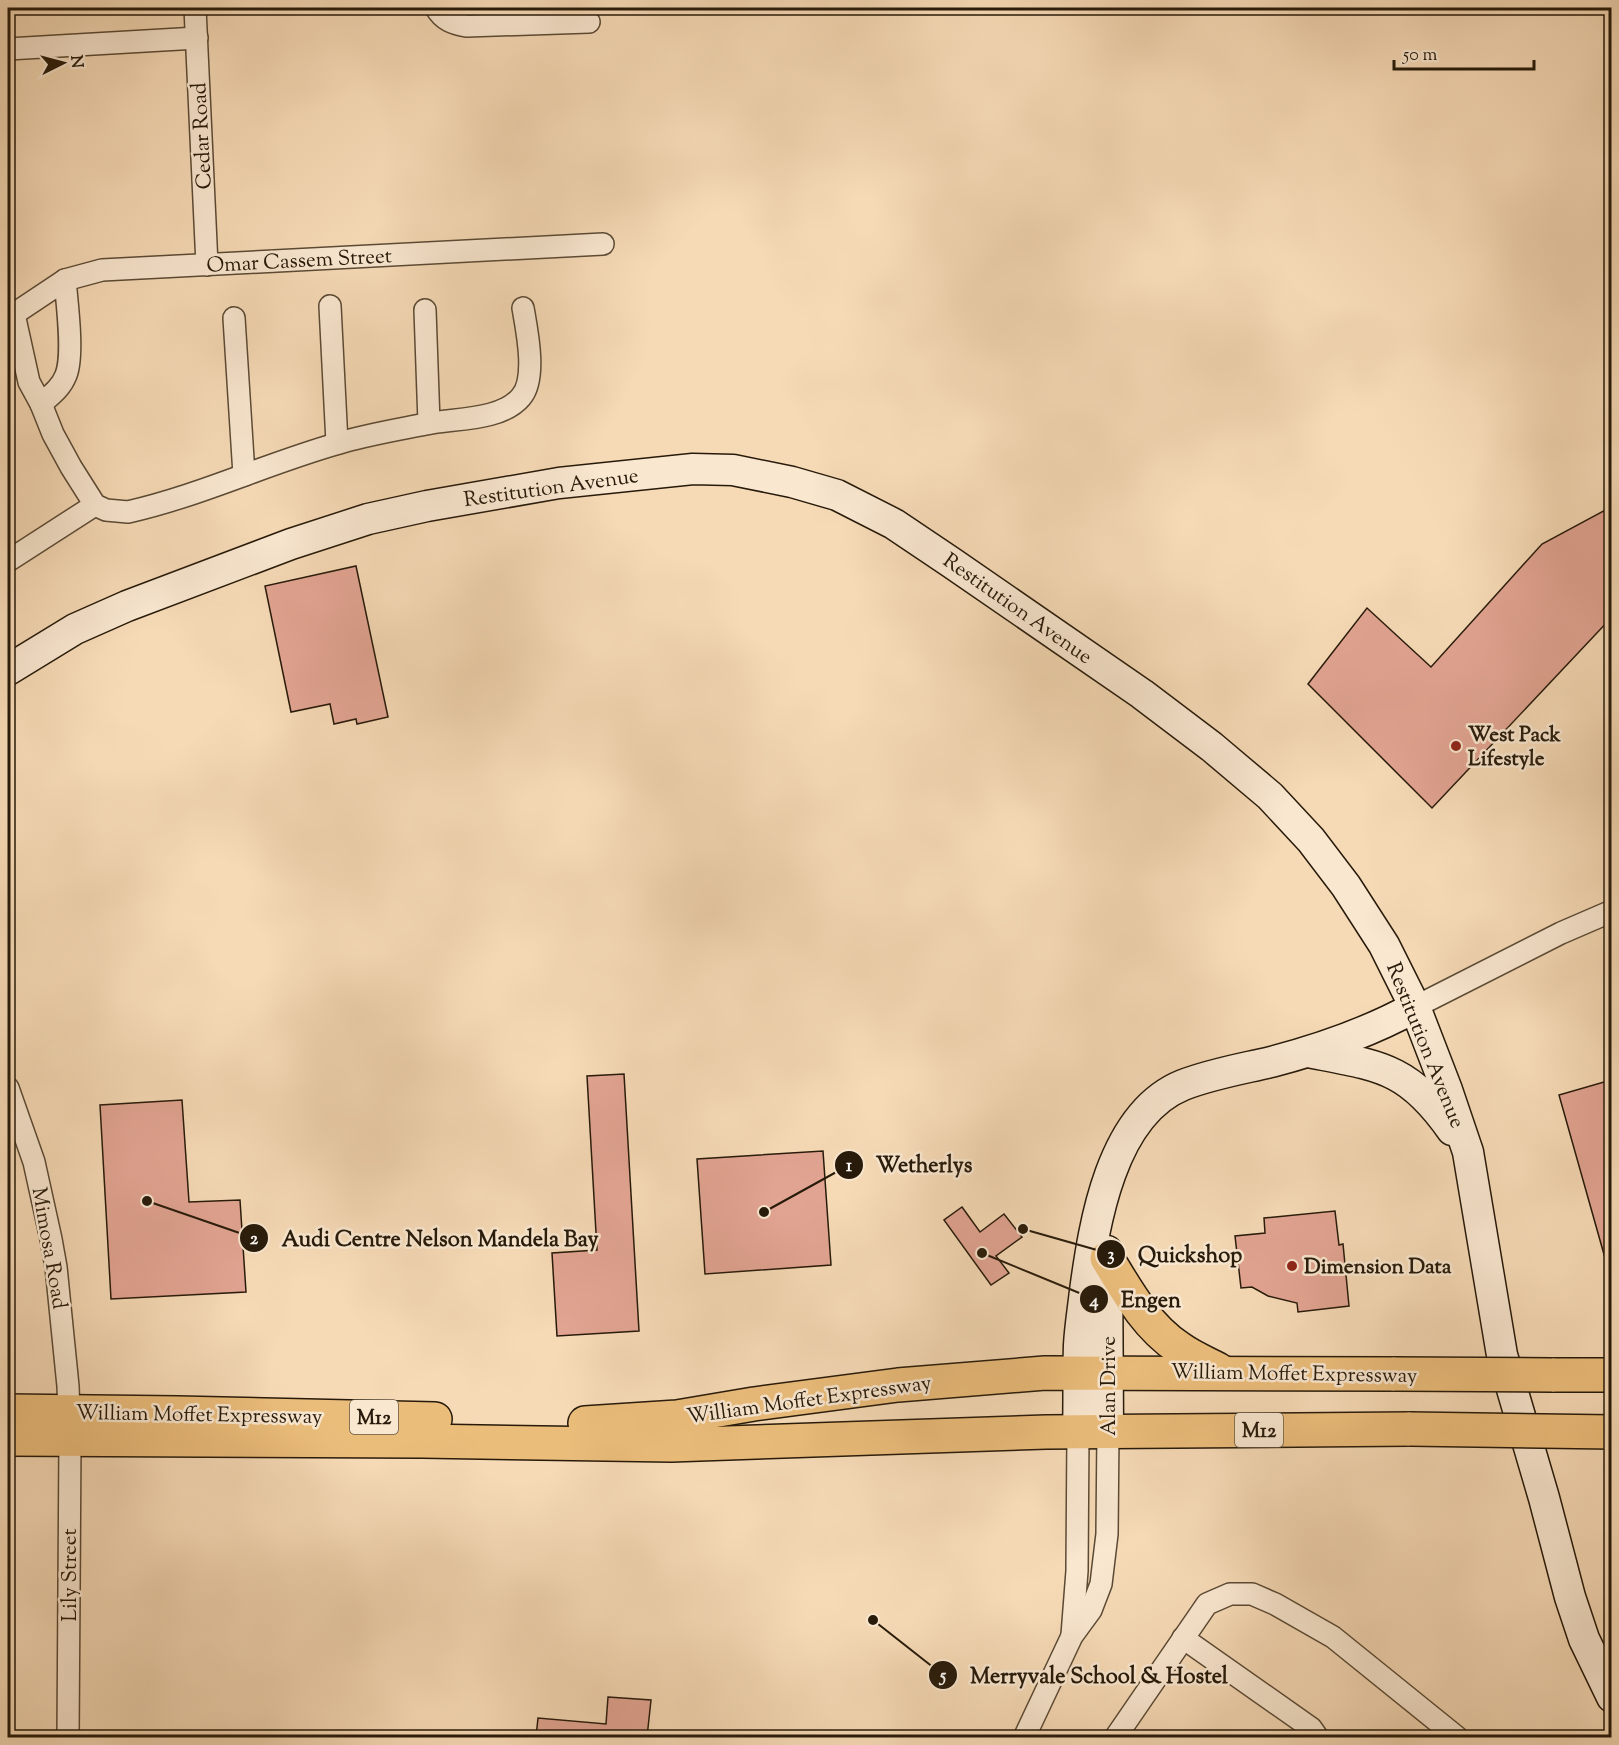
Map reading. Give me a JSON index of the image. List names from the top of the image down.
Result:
{
  "streets": {
    "main road": ["William Moffet Expressway", "M12"],
    "street": [
      "Cedar Road",
      "Omar Cassem Street",
      "Restitution Avenue",
      "Mimosa Road",
      "Alan Drive",
      "Lily Street"
    ]
  },
  "crossings": [
    ["Cedar Road", "Omar Cassem Street"],
    ["Mimosa Road", "William Moffet Expressway"],
    ["Mimosa Road", "Lily Street"],
    ["William Moffet Expressway", "Alan Drive"],
    ["William Moffet Expressway", "Lily Street"]
  ],
  "places": [
    "West Pack Lifestyle",
    "Audi Centre Nelson Mandela Bay",
    "Wetherlys",
    "Quickshop",
    "Engen",
    "Dimension Data",
    "Merryvale School & Hostel"
  ],
  "scale_bar": "50 m",
  "north": "right"
}
